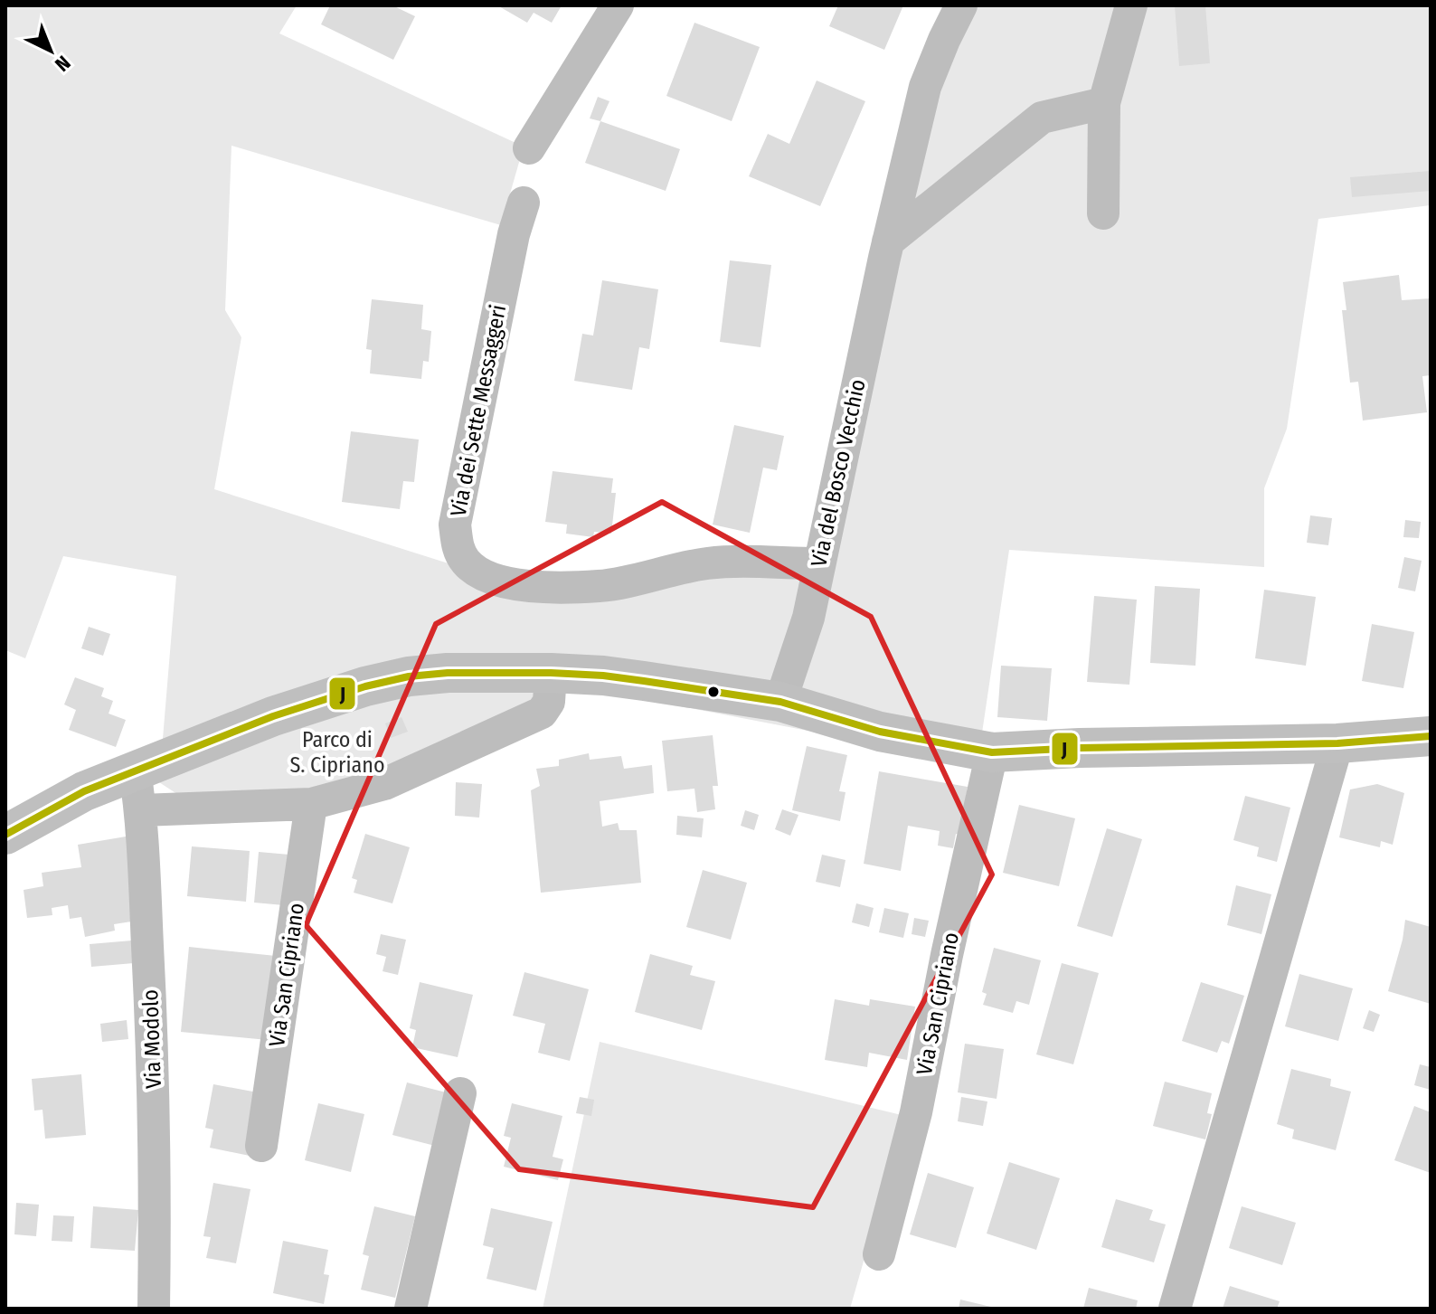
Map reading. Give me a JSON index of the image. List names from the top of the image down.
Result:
{
  "streets": {
    "street": [
      "Via dei Sette Messaggeri",
      "Via del Bosco Vecchio",
      "Via San Cipriano",
      "Via Modolo"
    ]
  },
  "crossings": [
    ["Via dei Sette Messaggeri", "Via del Bosco Vecchio"]
  ],
  "parks": ["Parco di S. Cipriano"],
  "lines": ["transit line J"],
  "north": "bottom right"
}
